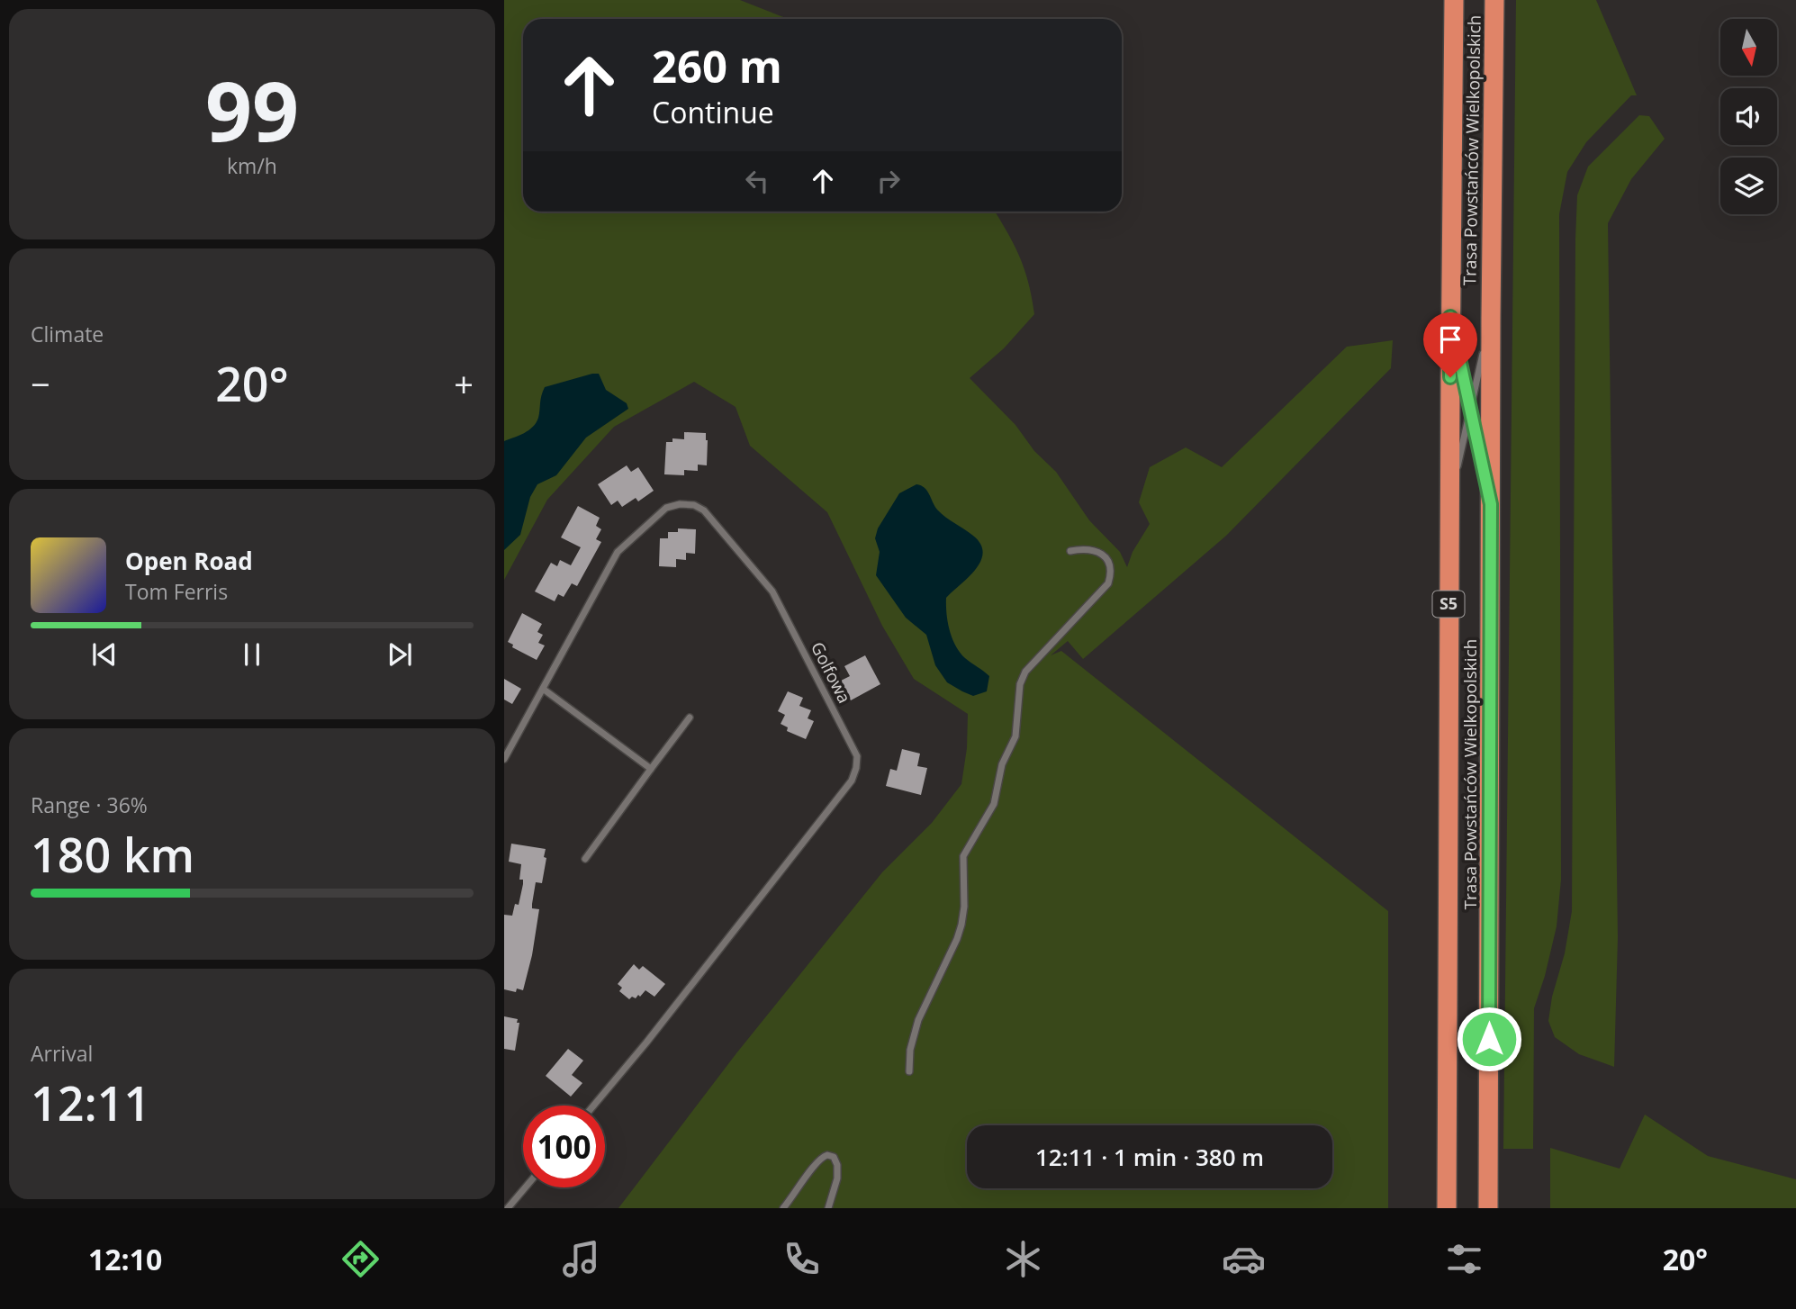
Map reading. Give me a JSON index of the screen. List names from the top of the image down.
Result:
{
  "streets": {
    "highway": ["Trasa Powstańców Wielkopolskich", "S5"],
    "lane": ["Golfowa"]
  },
  "north": "bottom",
  "page": {
    "tile": [
      ["99", "km/h"],
      "Climate",
      ["Range · 36%", "180 km"],
      ["Arrival", "12:11"]
    ],
    "turn": ["260 m", "Continue"],
    "heat": ["−", "20°", "+"],
    "song": ["Open Road", "Tom Ferris"],
    "limit": "100",
    "trip": "12:11 · 1 min · 380 m",
    "tabs": ["12:10", "20°"]
  }
}
